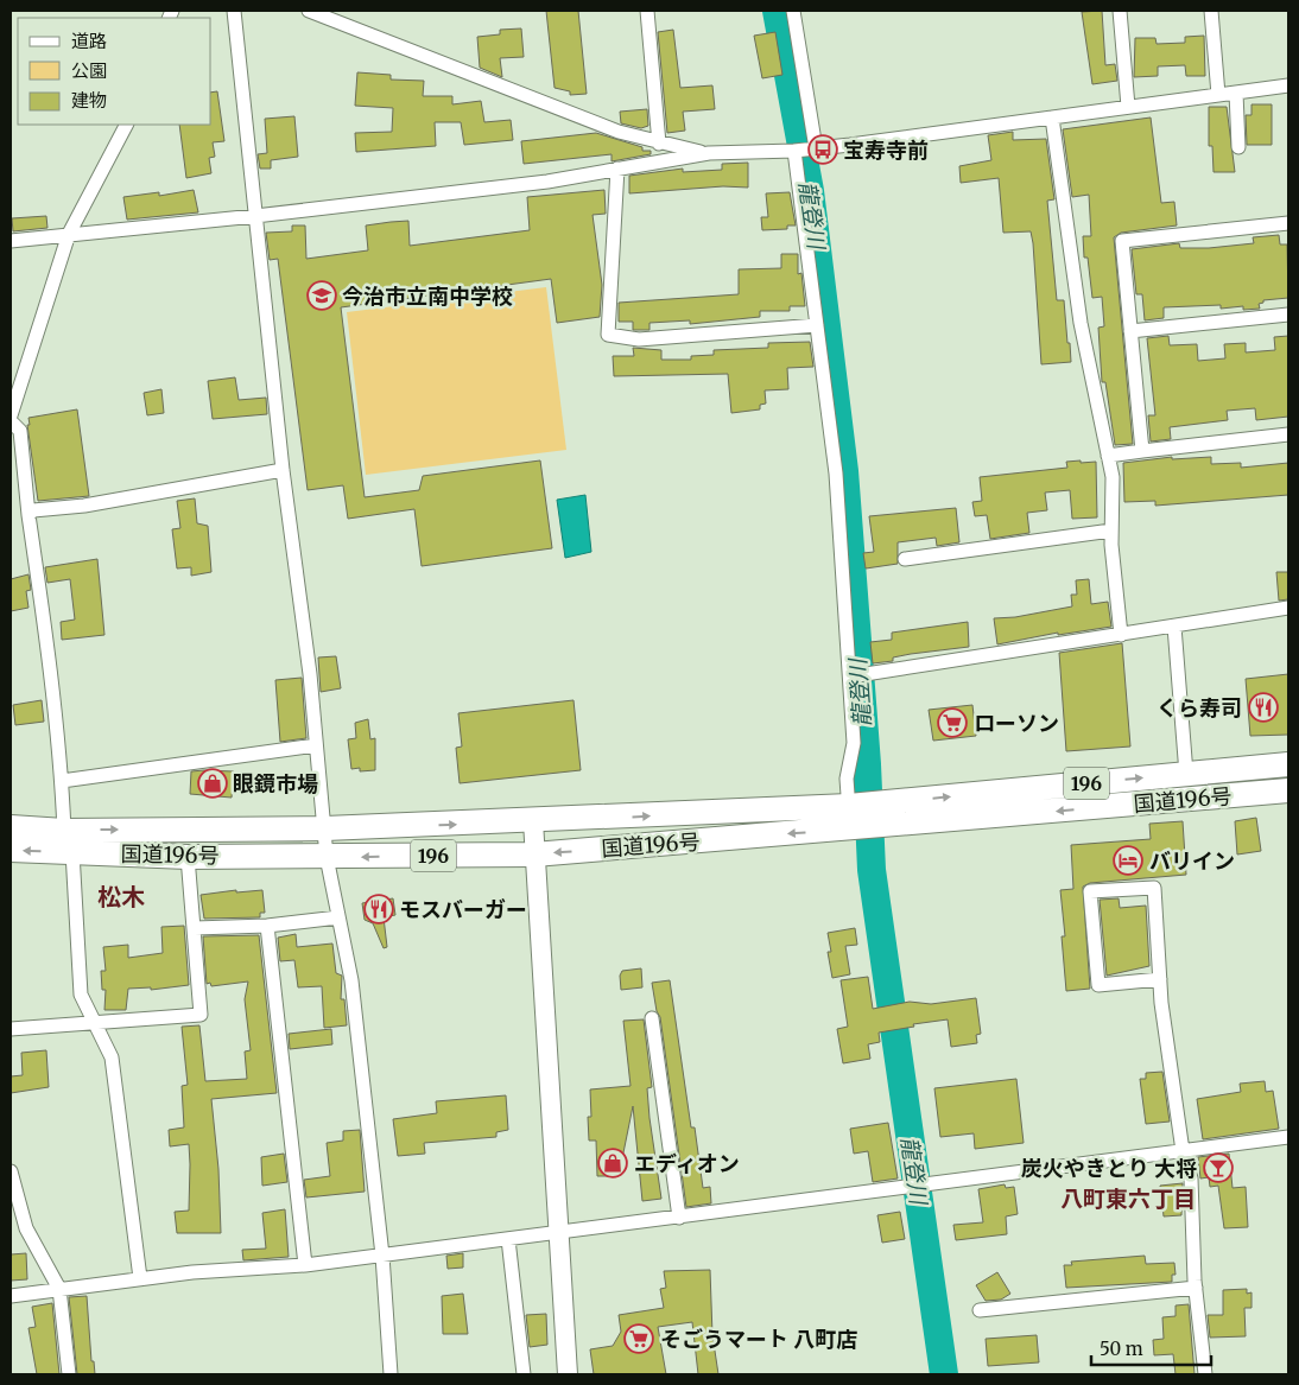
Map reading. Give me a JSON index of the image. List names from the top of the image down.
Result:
{
  "streets": {
    "highway": ["196", "国道196号"]
  },
  "districts": ["松木", "八町東六丁目"],
  "water": ["龍登川"],
  "places": {
    "bus stop": ["宝寿寺前"],
    "school or university": ["今治市立南中学校"],
    "restaurant": ["くら寿司", "モスバーガー"],
    "supermarket": ["ローソン", "そごうマート 八町店"],
    "shop": ["眼鏡市場", "エディオン"],
    "hotel": ["バリイン"],
    "bar": ["炭火やきとり 大将"]
  },
  "legend": ["道路", "公園", "建物"],
  "scale_bar": "50 m"
}
